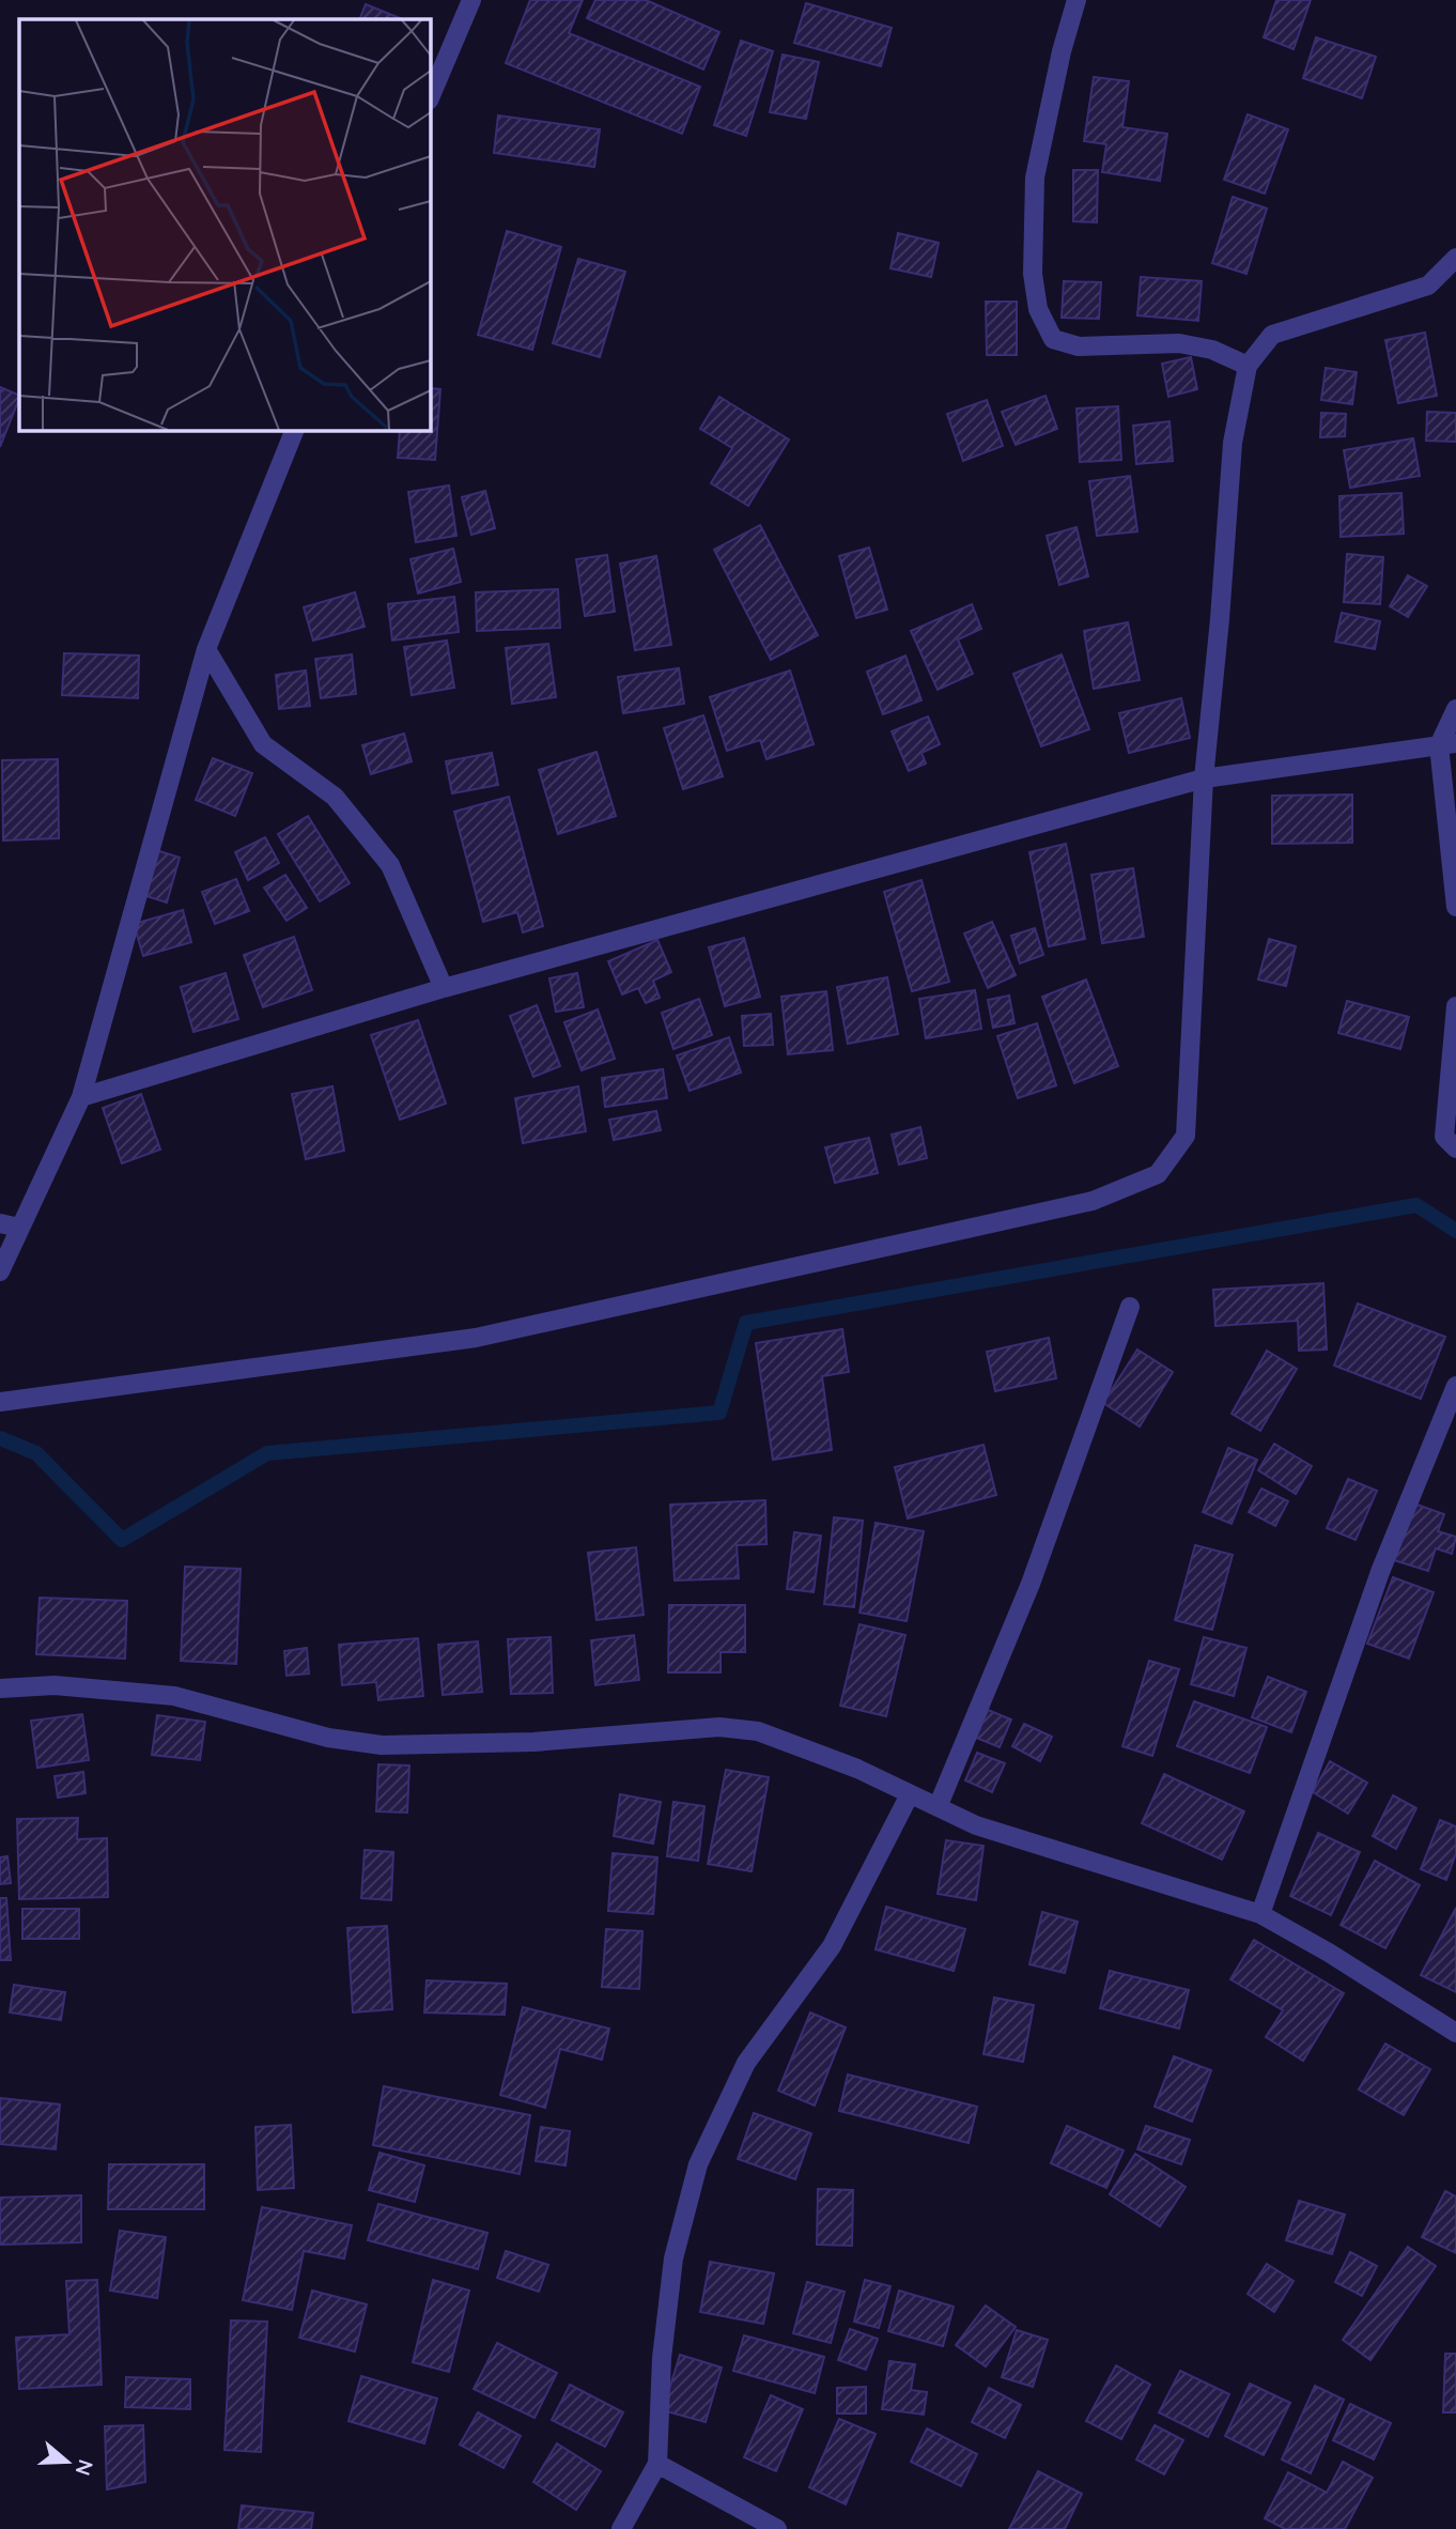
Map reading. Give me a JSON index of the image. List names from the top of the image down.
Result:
{
  "north": "right"
}
